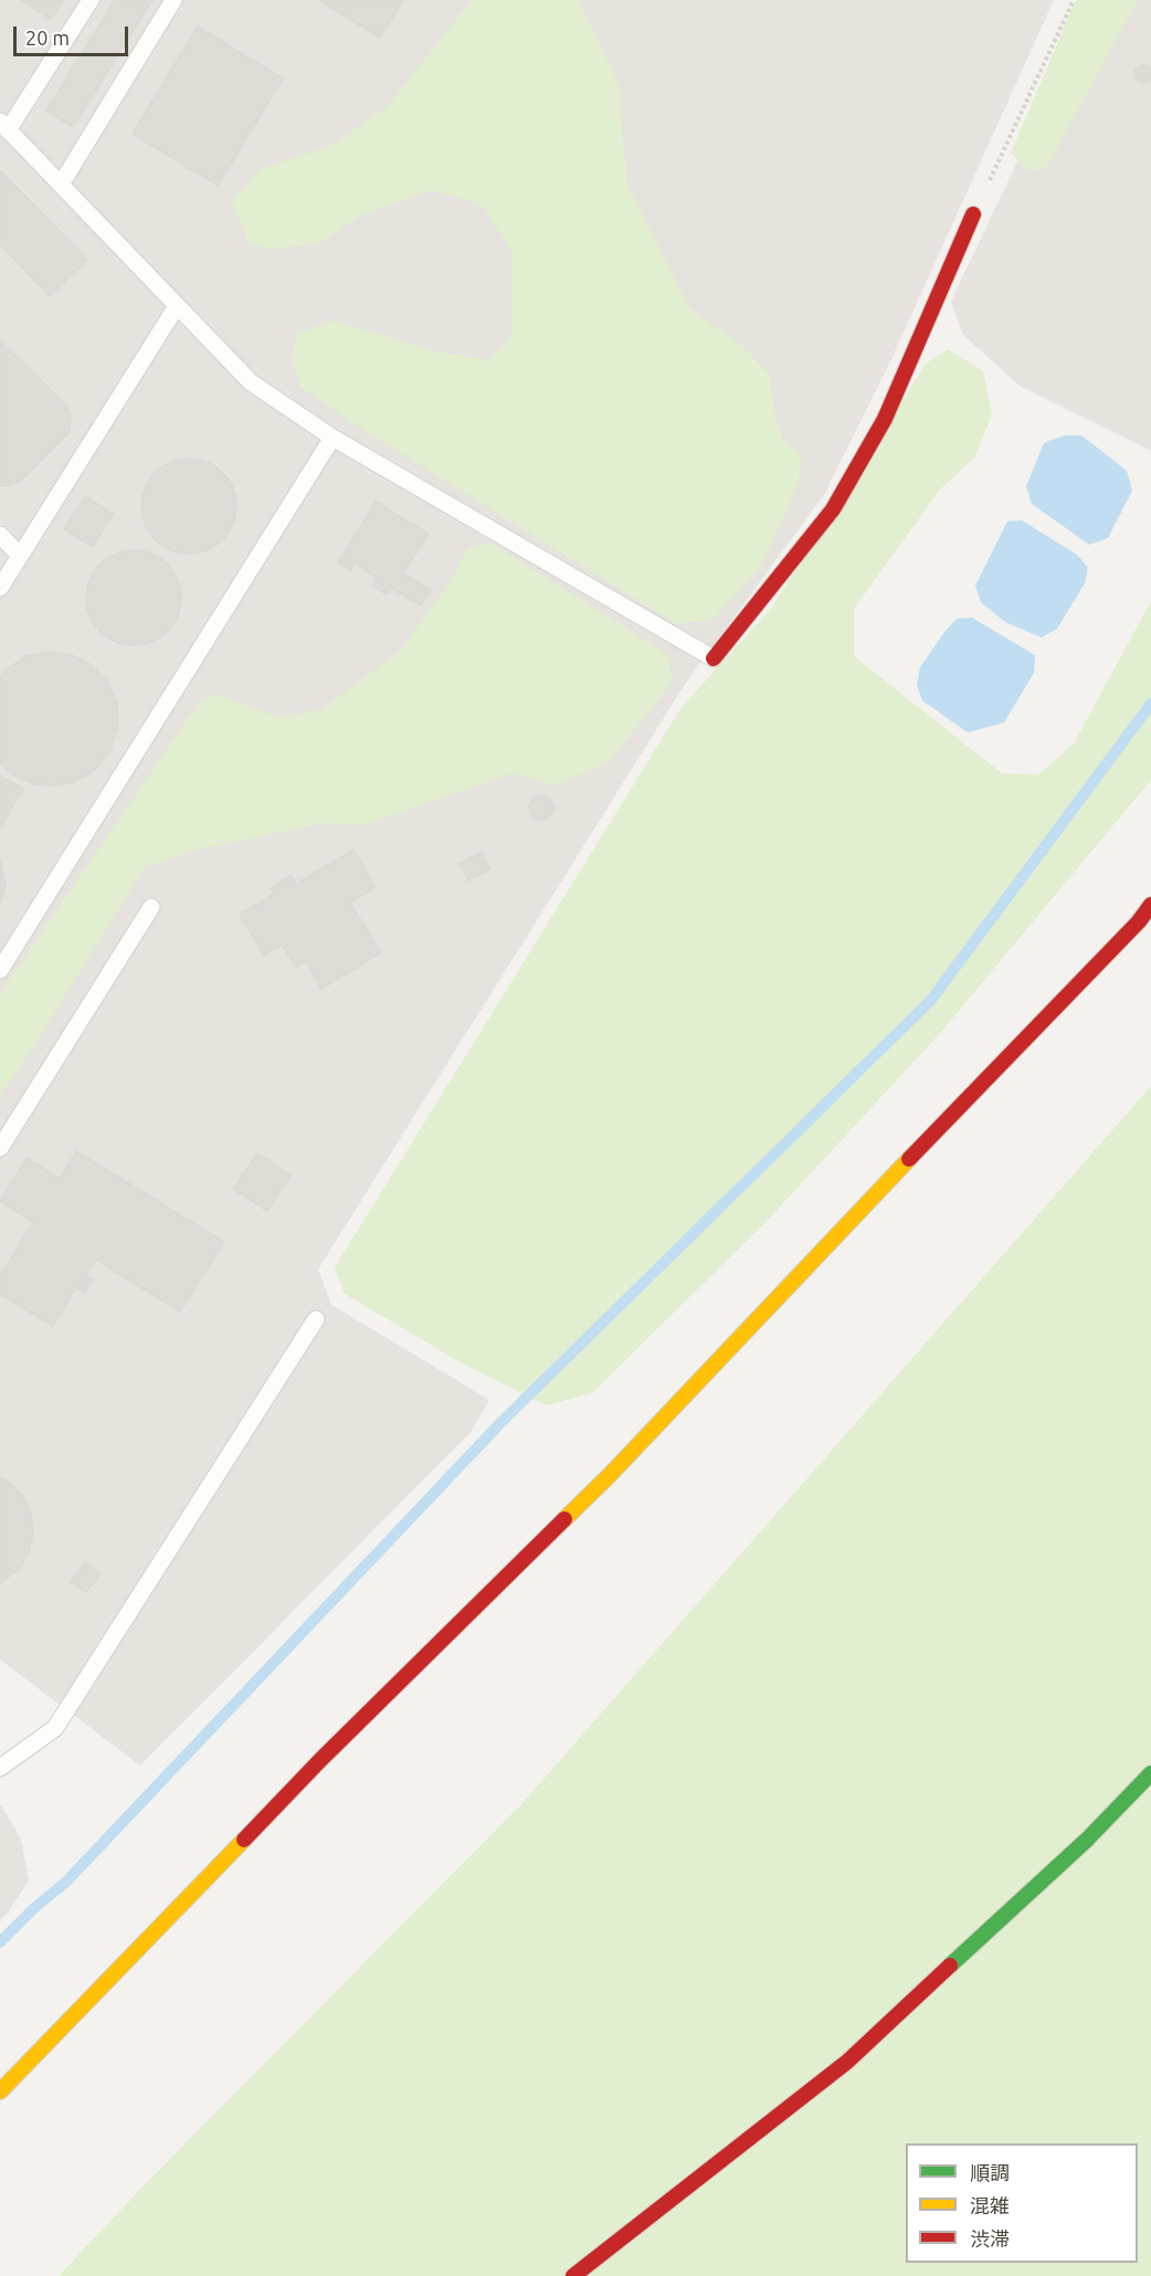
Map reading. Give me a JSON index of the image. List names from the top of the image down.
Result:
{
  "legend": ["順調", "混雑", "渋滞"],
  "scale_bar": "20 m"
}
